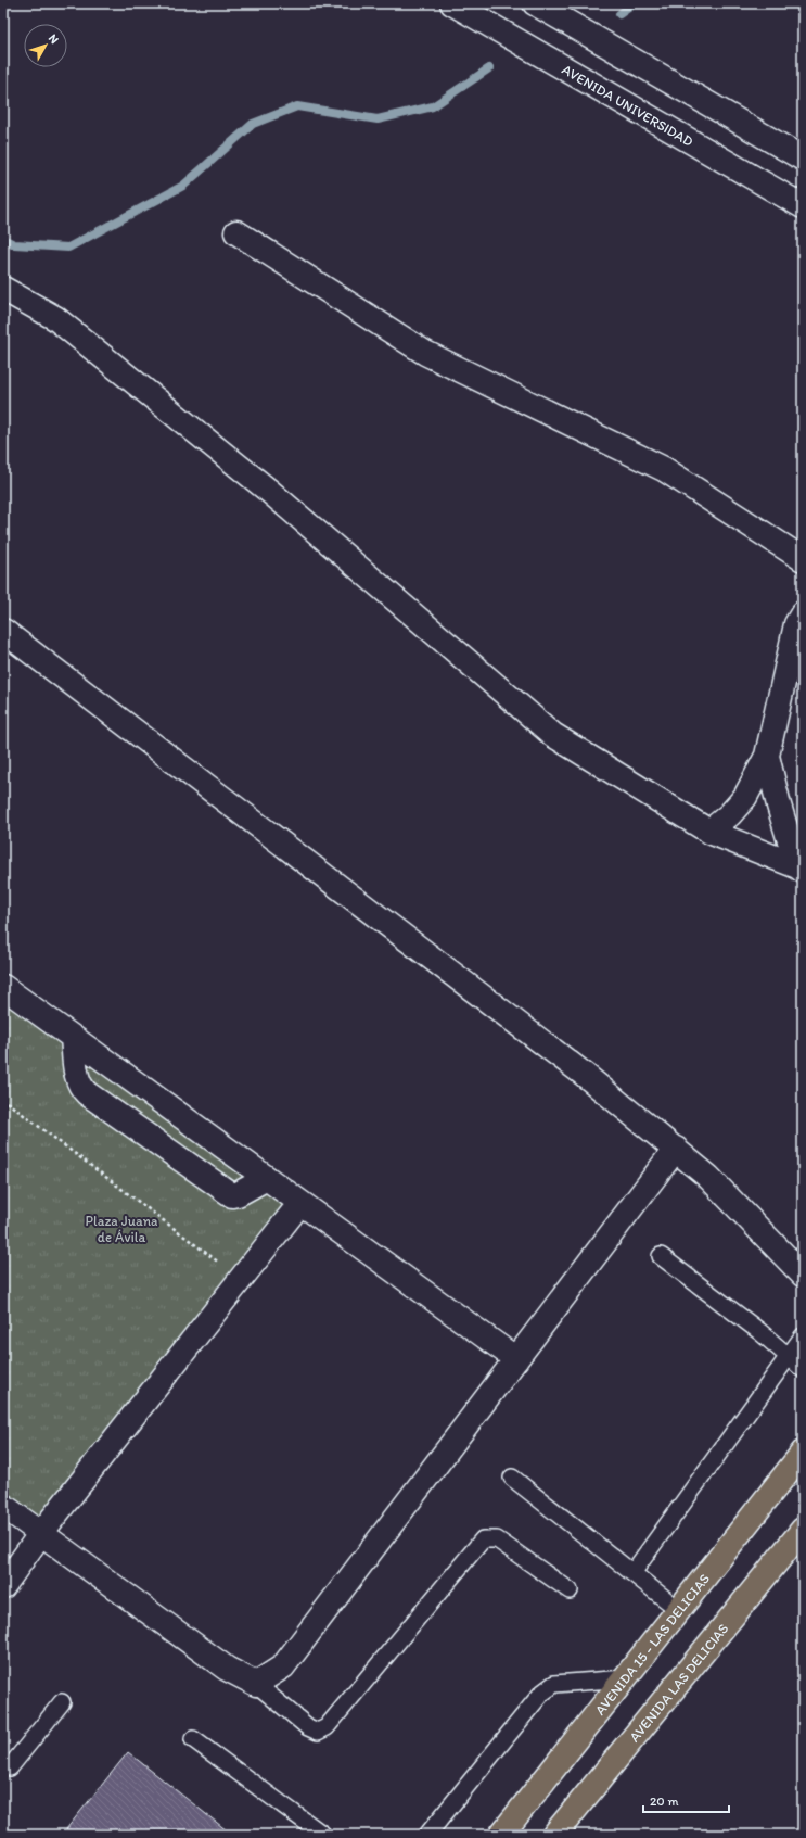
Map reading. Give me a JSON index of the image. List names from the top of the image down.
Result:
{
  "streets": {
    "main road": ["AVENIDA 15 - LAS DELICIAS", "AVENIDA LAS DELICIAS"],
    "street": ["AVENIDA UNIVERSIDAD"]
  },
  "parks": ["Plaza Juana de Ávila"],
  "scale_bar": "20 m",
  "north": "top right"
}
